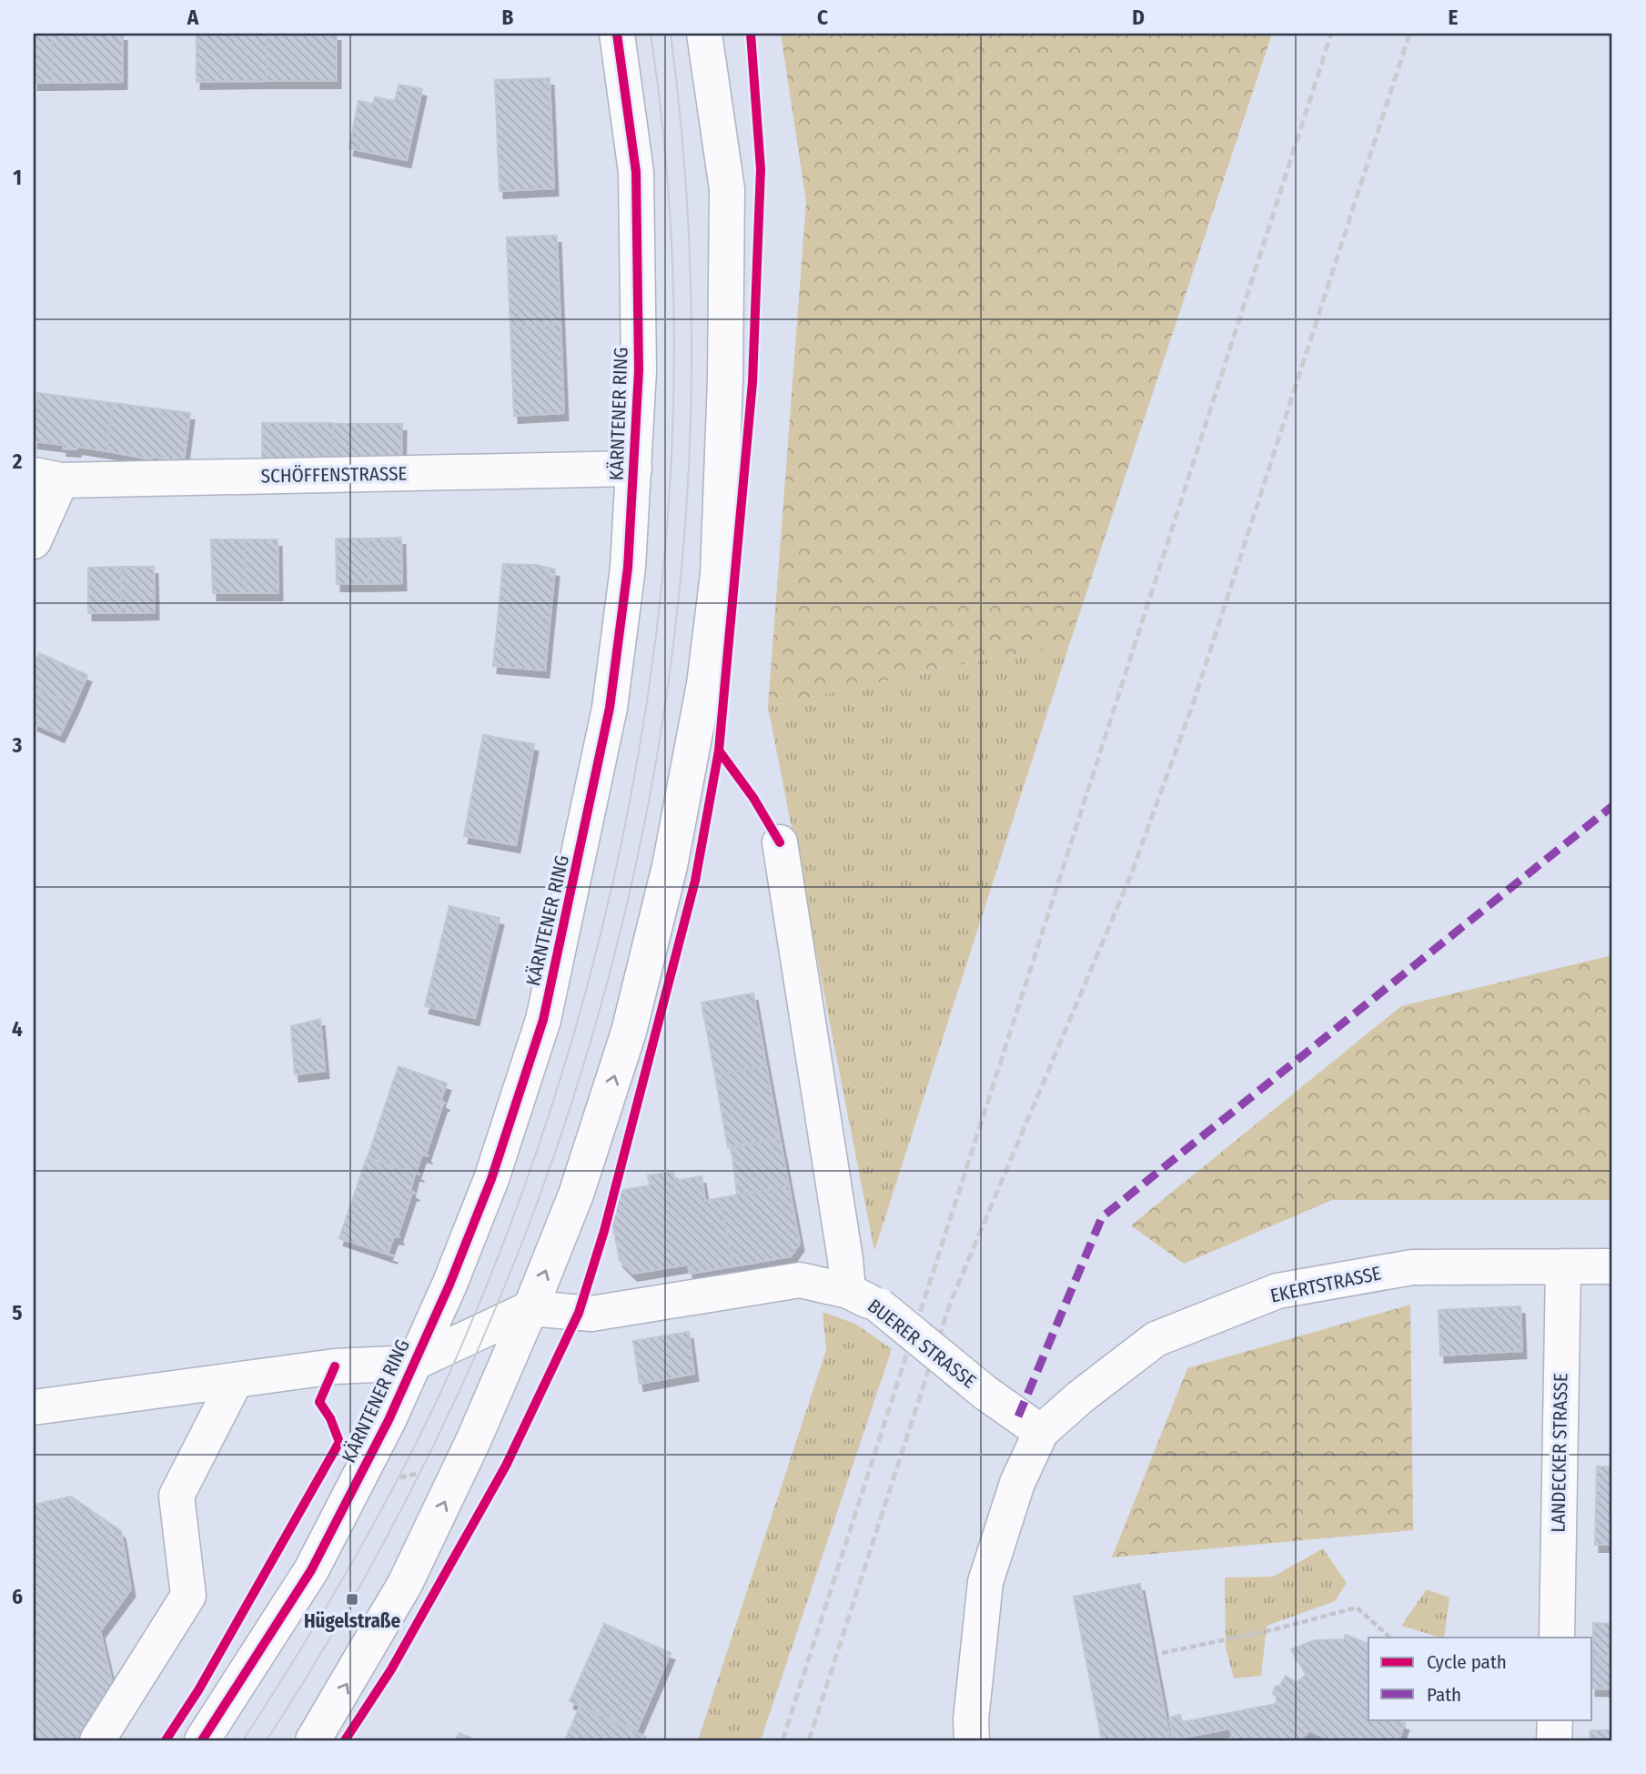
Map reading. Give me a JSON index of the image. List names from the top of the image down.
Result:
{
  "streets": {
    "main road": [
      "KÄRNTENER RING",
      "SCHÖFFENSTRASSE",
      "EKERTSTRASSE",
      "BUERER STRASSE",
      "LANDECKER STRASSE"
    ]
  },
  "crossings": [
    ["KÄRNTENER RING", "SCHÖFFENSTRASSE"],
    ["EKERTSTRASSE", "BUERER STRASSE"],
    ["EKERTSTRASSE", "LANDECKER STRASSE"]
  ],
  "places": {
    "transit": ["Hügelstraße"]
  },
  "legend": ["Cycle path", "Path"],
  "grid": {
    "columns": [
      "A",
      "B",
      "C",
      "D",
      "E"
    ],
    "rows": [
      "1",
      "2",
      "3",
      "4",
      "5",
      "6"
    ]
  }
}
